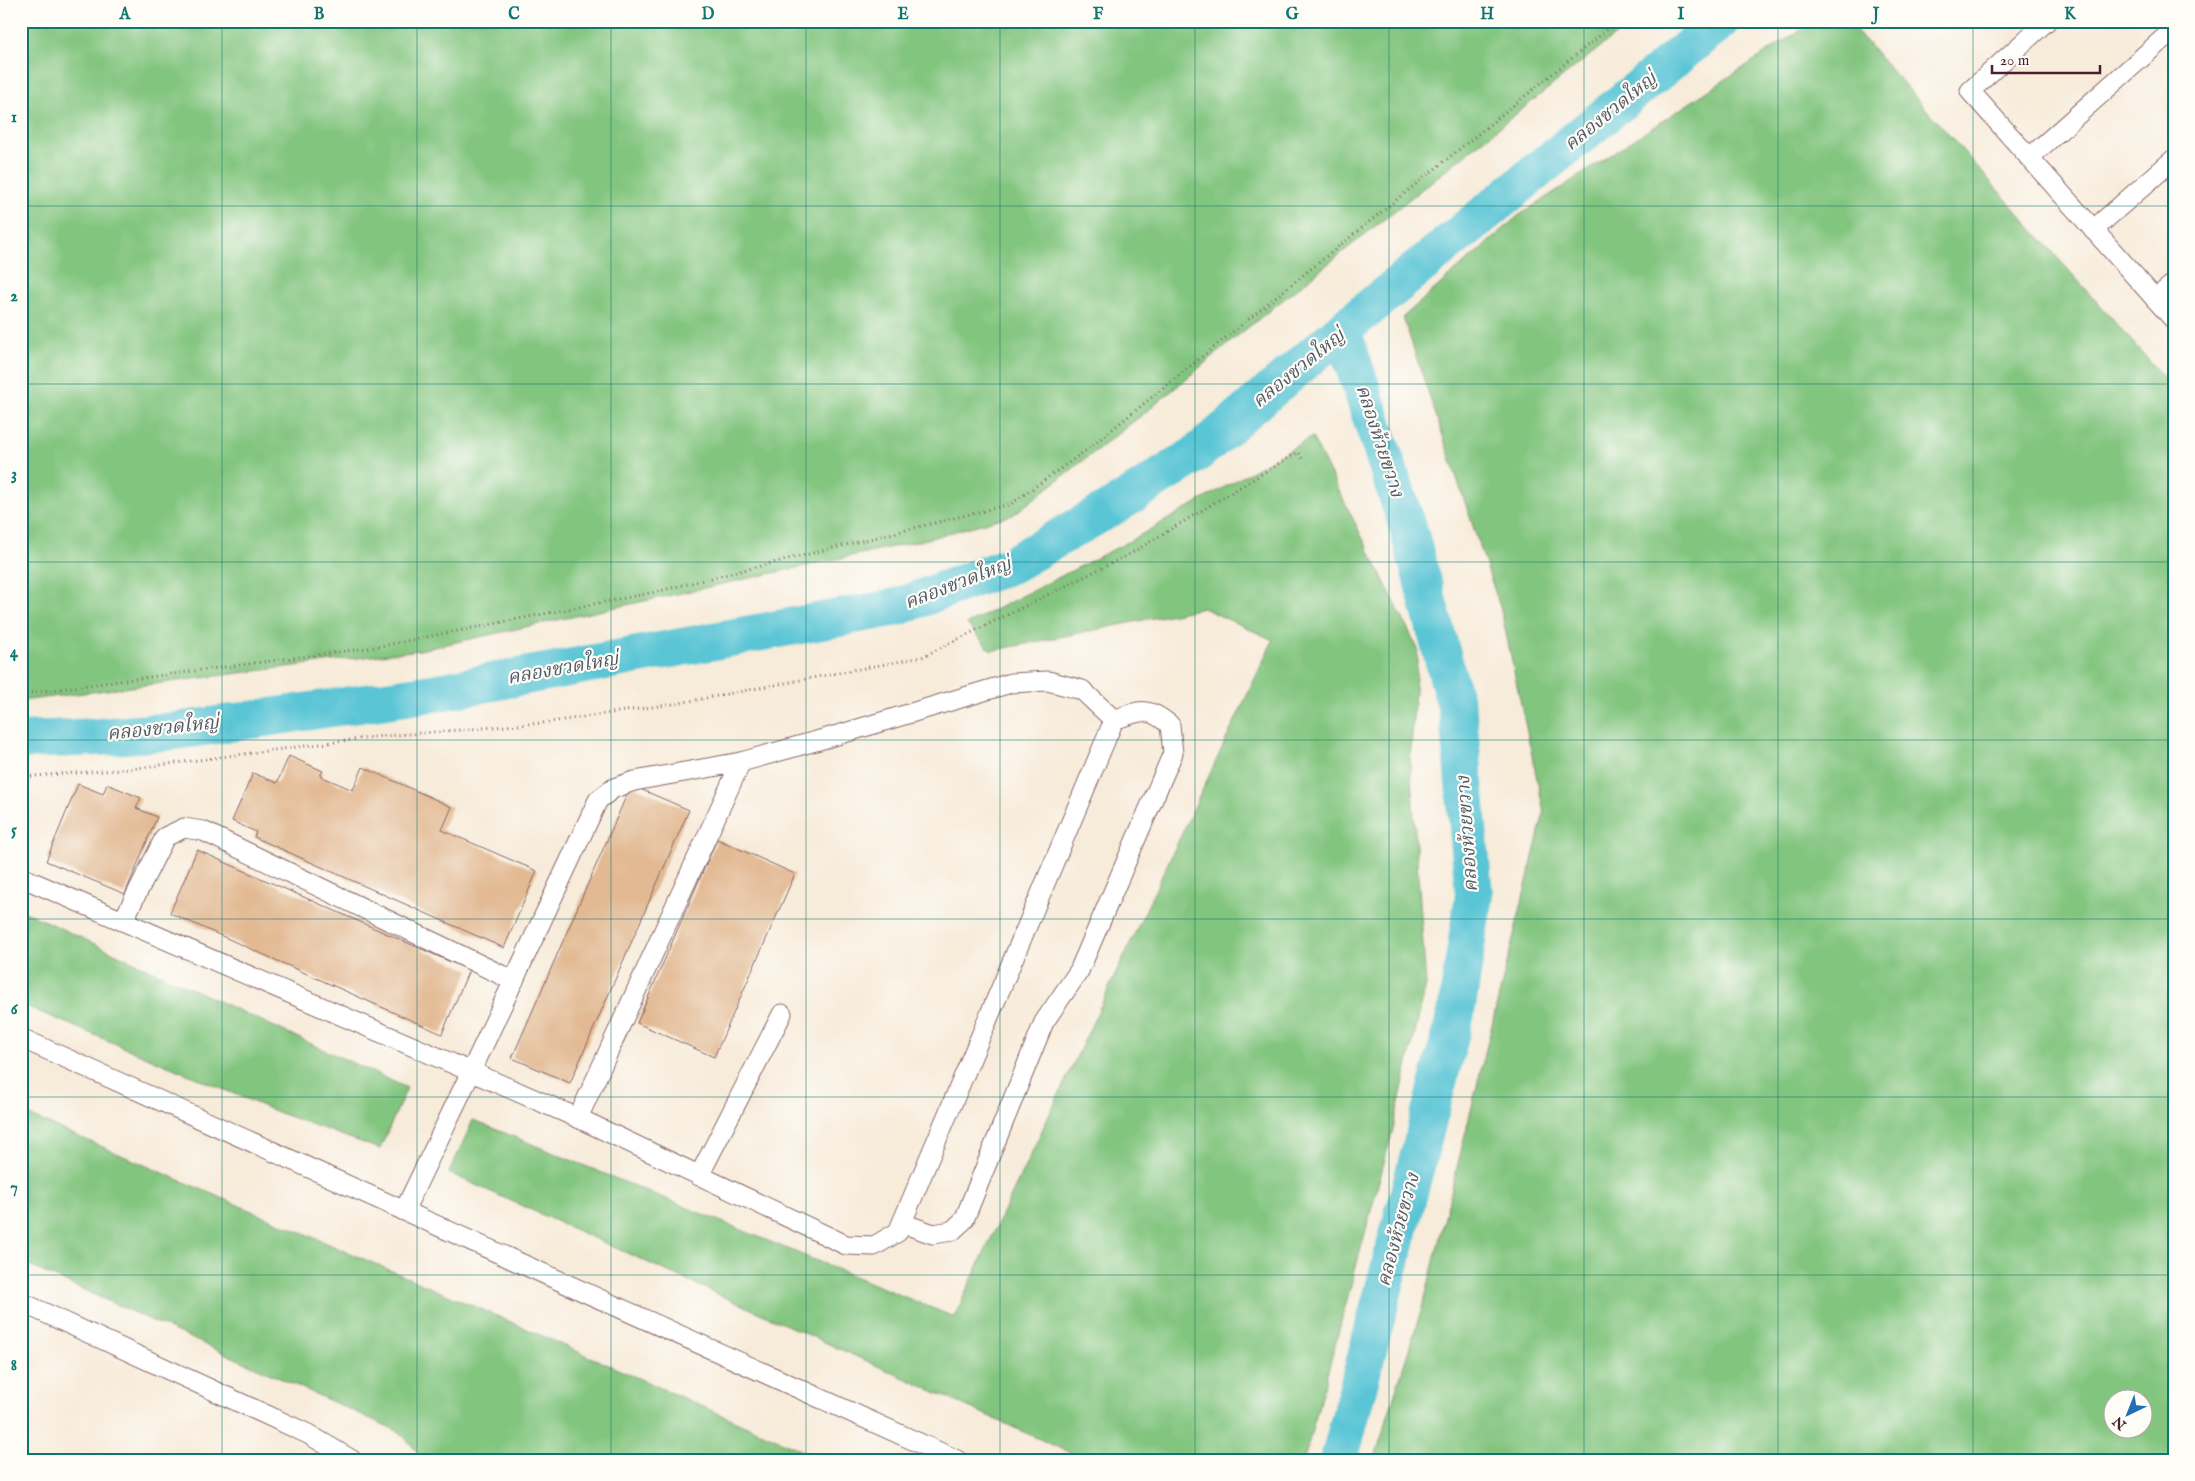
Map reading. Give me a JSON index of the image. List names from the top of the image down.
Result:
{
  "water": ["คลองชวดใหญ่", "คลองห้วยขวาง"],
  "scale_bar": "20 m",
  "north": "bottom left",
  "grid": {
    "columns": [
      "A",
      "B",
      "C",
      "D",
      "E",
      "F",
      "G",
      "H",
      "I",
      "J",
      "K"
    ],
    "rows": [
      "1",
      "2",
      "3",
      "4",
      "5",
      "6",
      "7",
      "8"
    ]
  }
}
